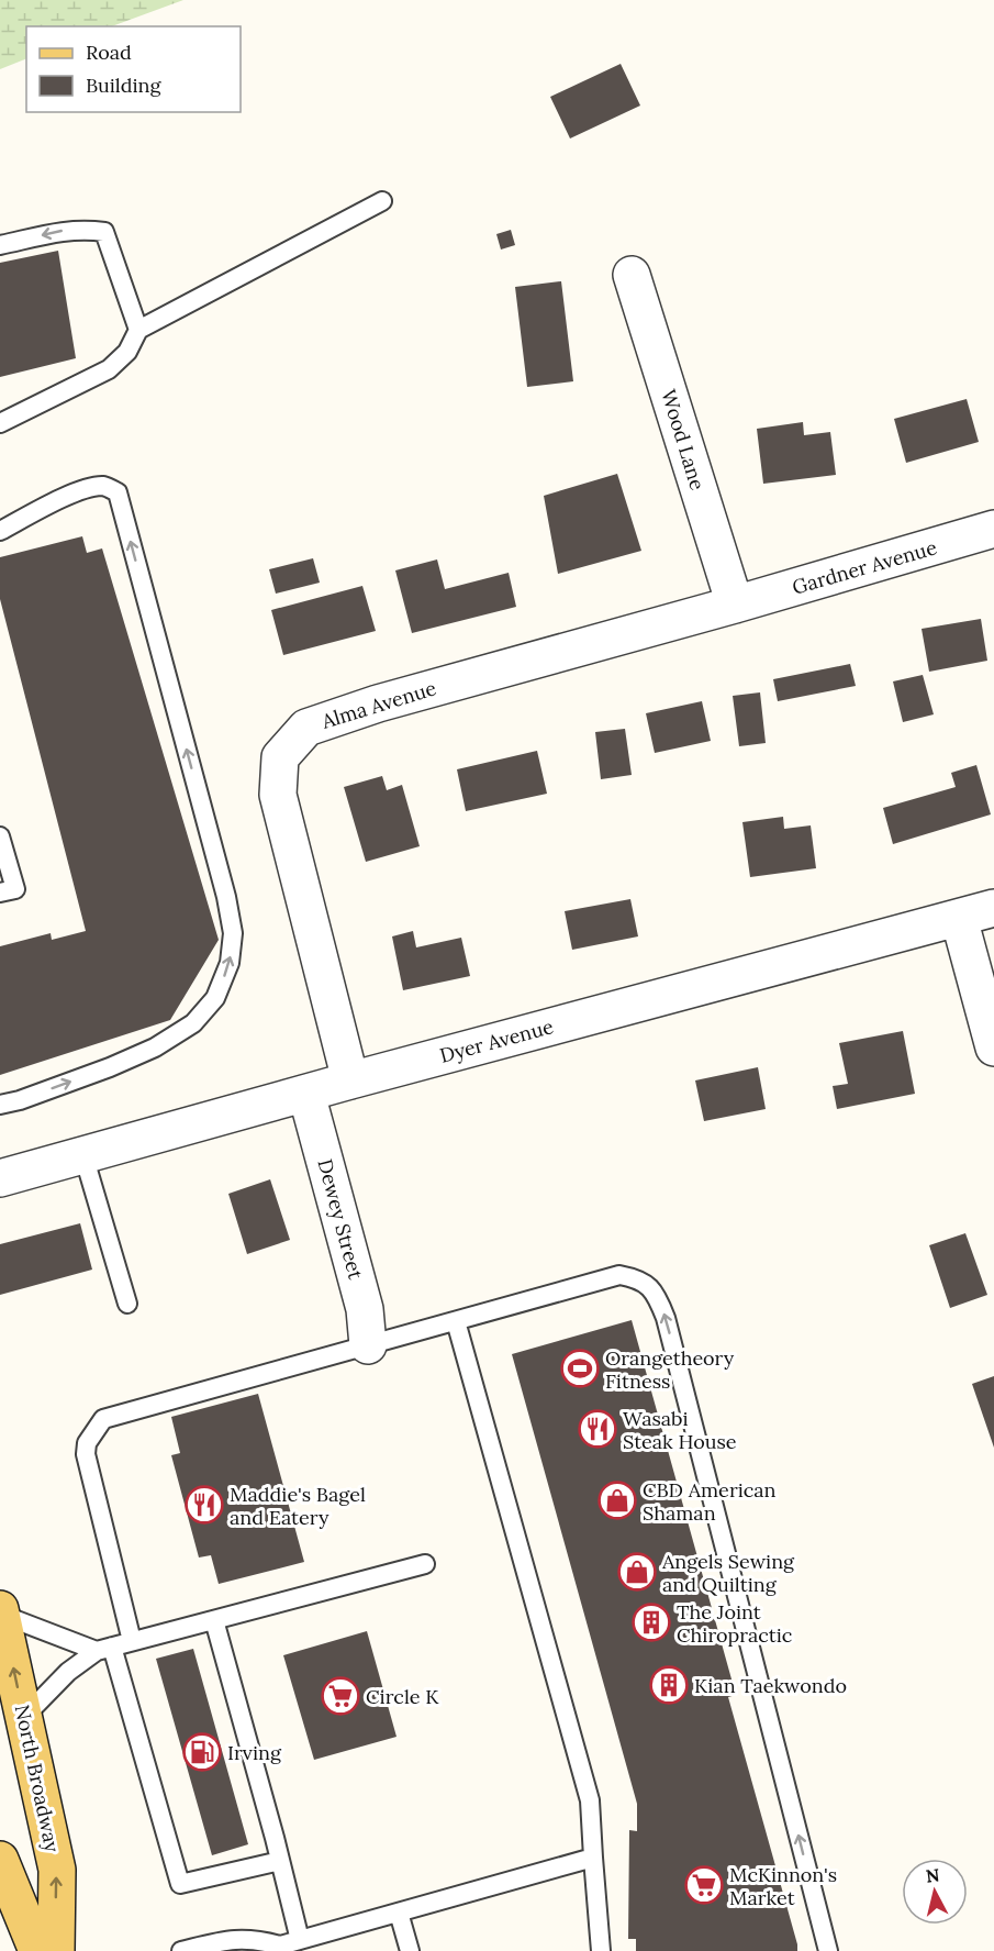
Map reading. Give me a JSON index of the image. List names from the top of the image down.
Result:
{
  "streets": {
    "main road": ["North Broadway"],
    "street": [
      "Wood Lane",
      "Gardner Avenue",
      "Alma Avenue",
      "Dyer Avenue",
      "Dewey Street"
    ]
  },
  "crossings": [
    ["Wood Lane", "Gardner Avenue"],
    ["Wood Lane", "Alma Avenue"],
    ["Gardner Avenue", "Alma Avenue"],
    ["Alma Avenue", "Dyer Avenue"],
    ["Dyer Avenue", "Dewey Street"]
  ],
  "one_way": ["North Broadway"],
  "places": {
    "sports": ["Orangetheory Fitness"],
    "restaurant": ["Wasabi Steak House", "Maddie's Bagel and Eatery"],
    "shop": ["CBD American Shaman", "Angels Sewing and Quilting"],
    "building": ["The Joint Chiropractic", "Kian Taekwondo"],
    "supermarket": ["Circle K", "McKinnon's Market"],
    "fuel station": ["Irving"]
  },
  "legend": ["Road", "Building"],
  "north": "top"
}
